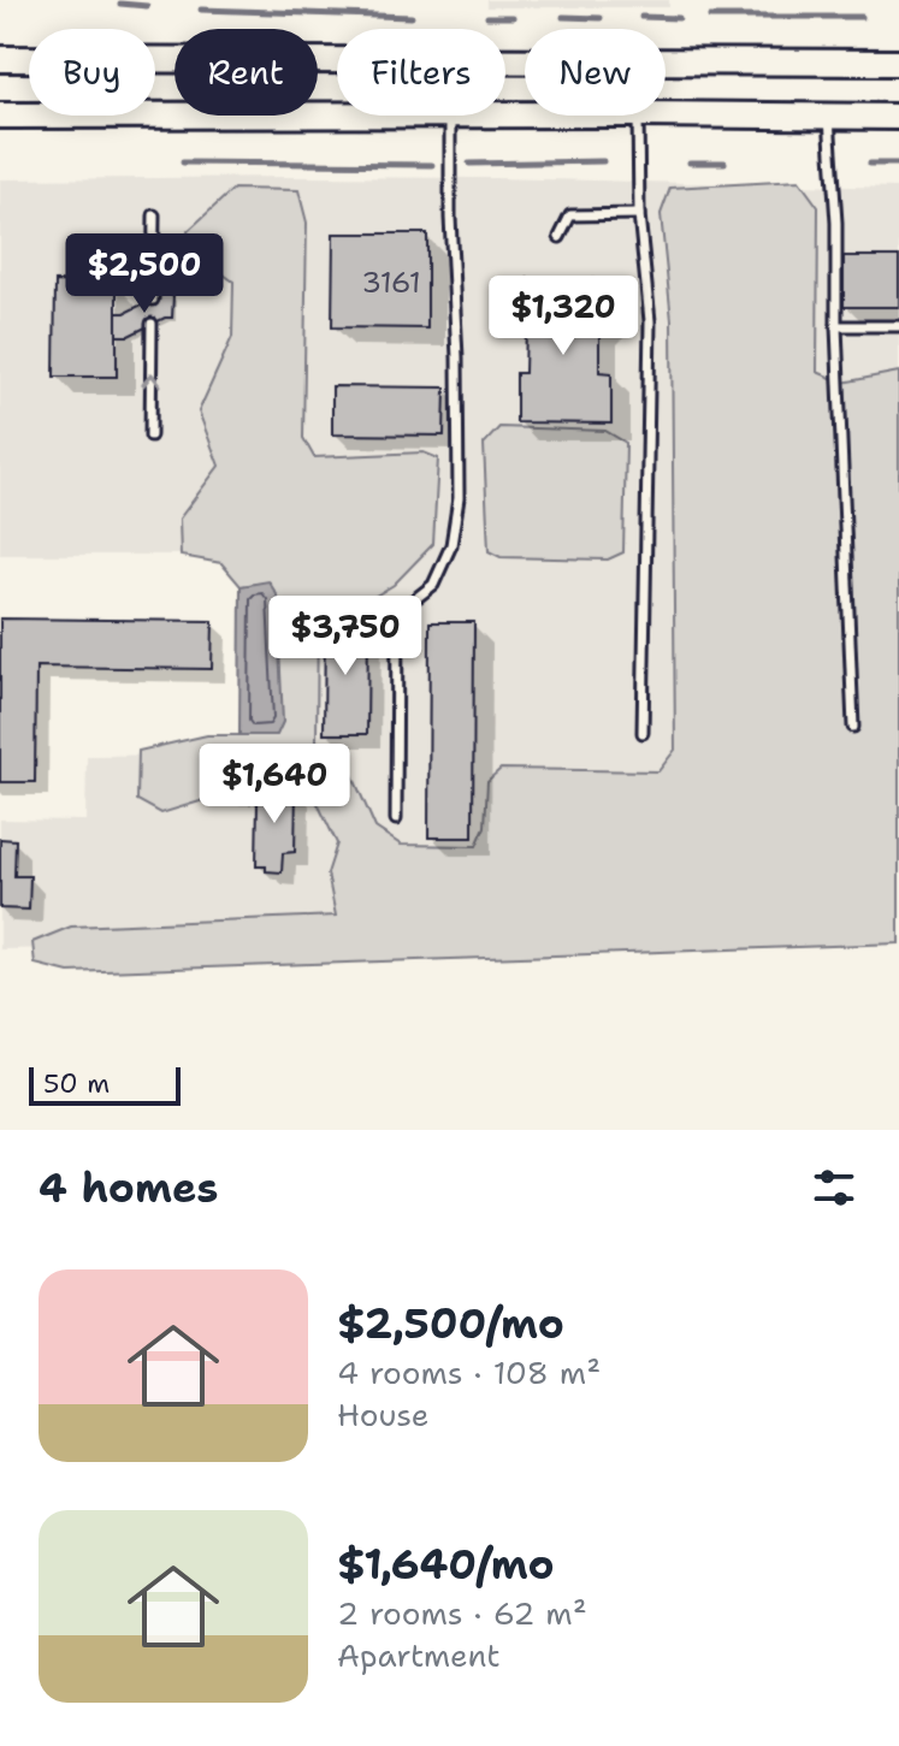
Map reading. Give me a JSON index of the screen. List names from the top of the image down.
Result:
{
  "house_numbers": ["3161"],
  "scale_bar": "50 m",
  "page": {
    "chip": [
      "Buy",
      "Rent",
      "Filters",
      "New"
    ],
    "price": [
      "$2,500",
      "$1,320",
      "$3,750",
      "$1,640"
    ],
    "scale": "50 m",
    "heading": "4 homes",
    "list": [
      {
        "name": "$2,500/mo",
        "note": "4 rooms · 108 m² · House"
      },
      {
        "name": "$1,640/mo",
        "note": "2 rooms · 62 m² · Apartment"
      }
    ]
  }
}
